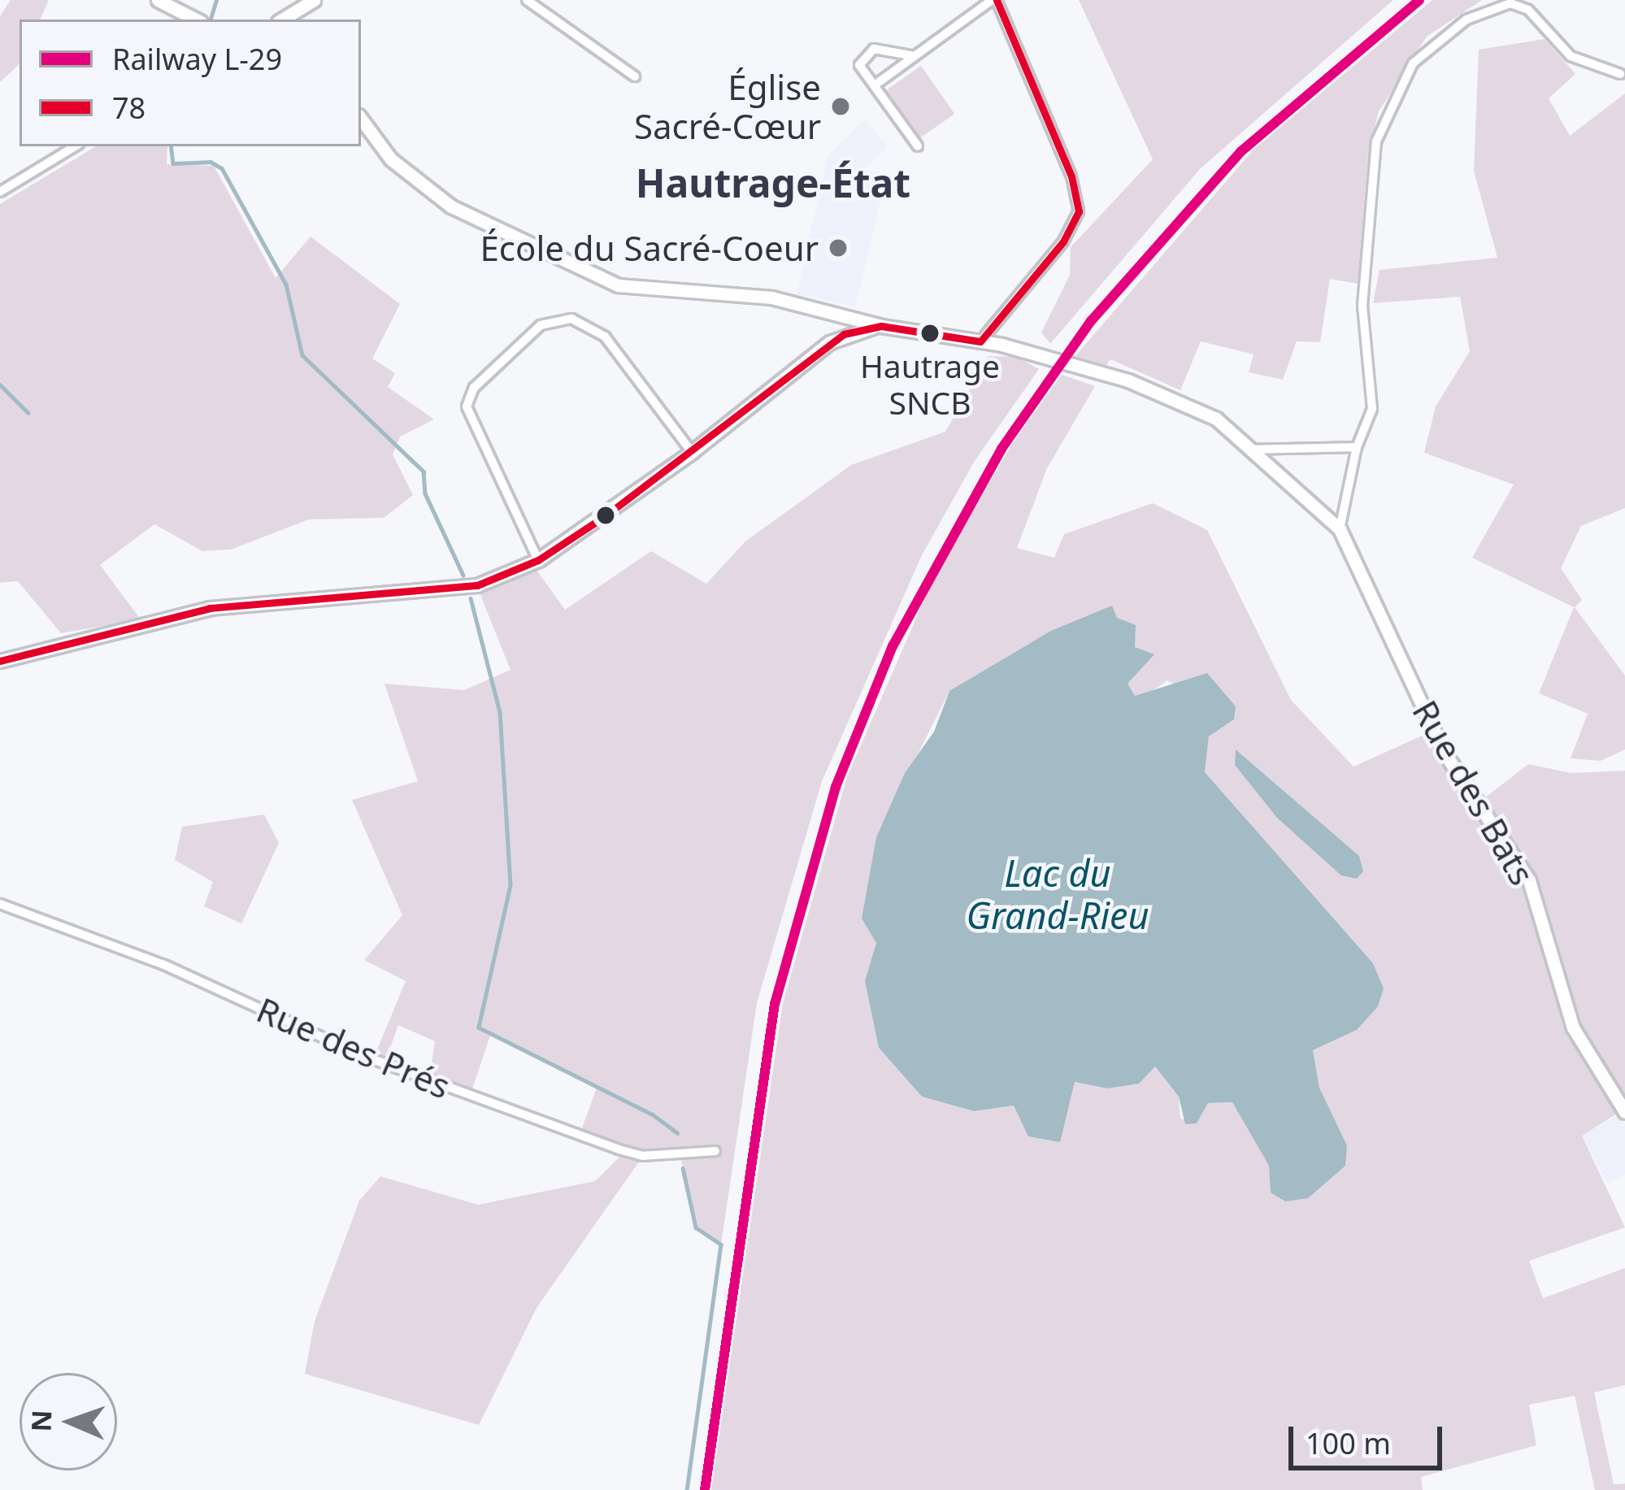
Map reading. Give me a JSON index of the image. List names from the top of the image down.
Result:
{
  "streets": {
    "street": ["Rue des Bats", "Rue des Prés"]
  },
  "districts": ["Hautrage-État"],
  "water": ["Lac du Grand-Rieu"],
  "places": ["Église Sacré-Cœur", "École du Sacré-Coeur", "Hautrage SNCB"],
  "lines": ["rail line L-29", "transit line 78"],
  "legend": ["Railway L-29", "78"],
  "scale_bar": "100 m",
  "north": "left"
}
